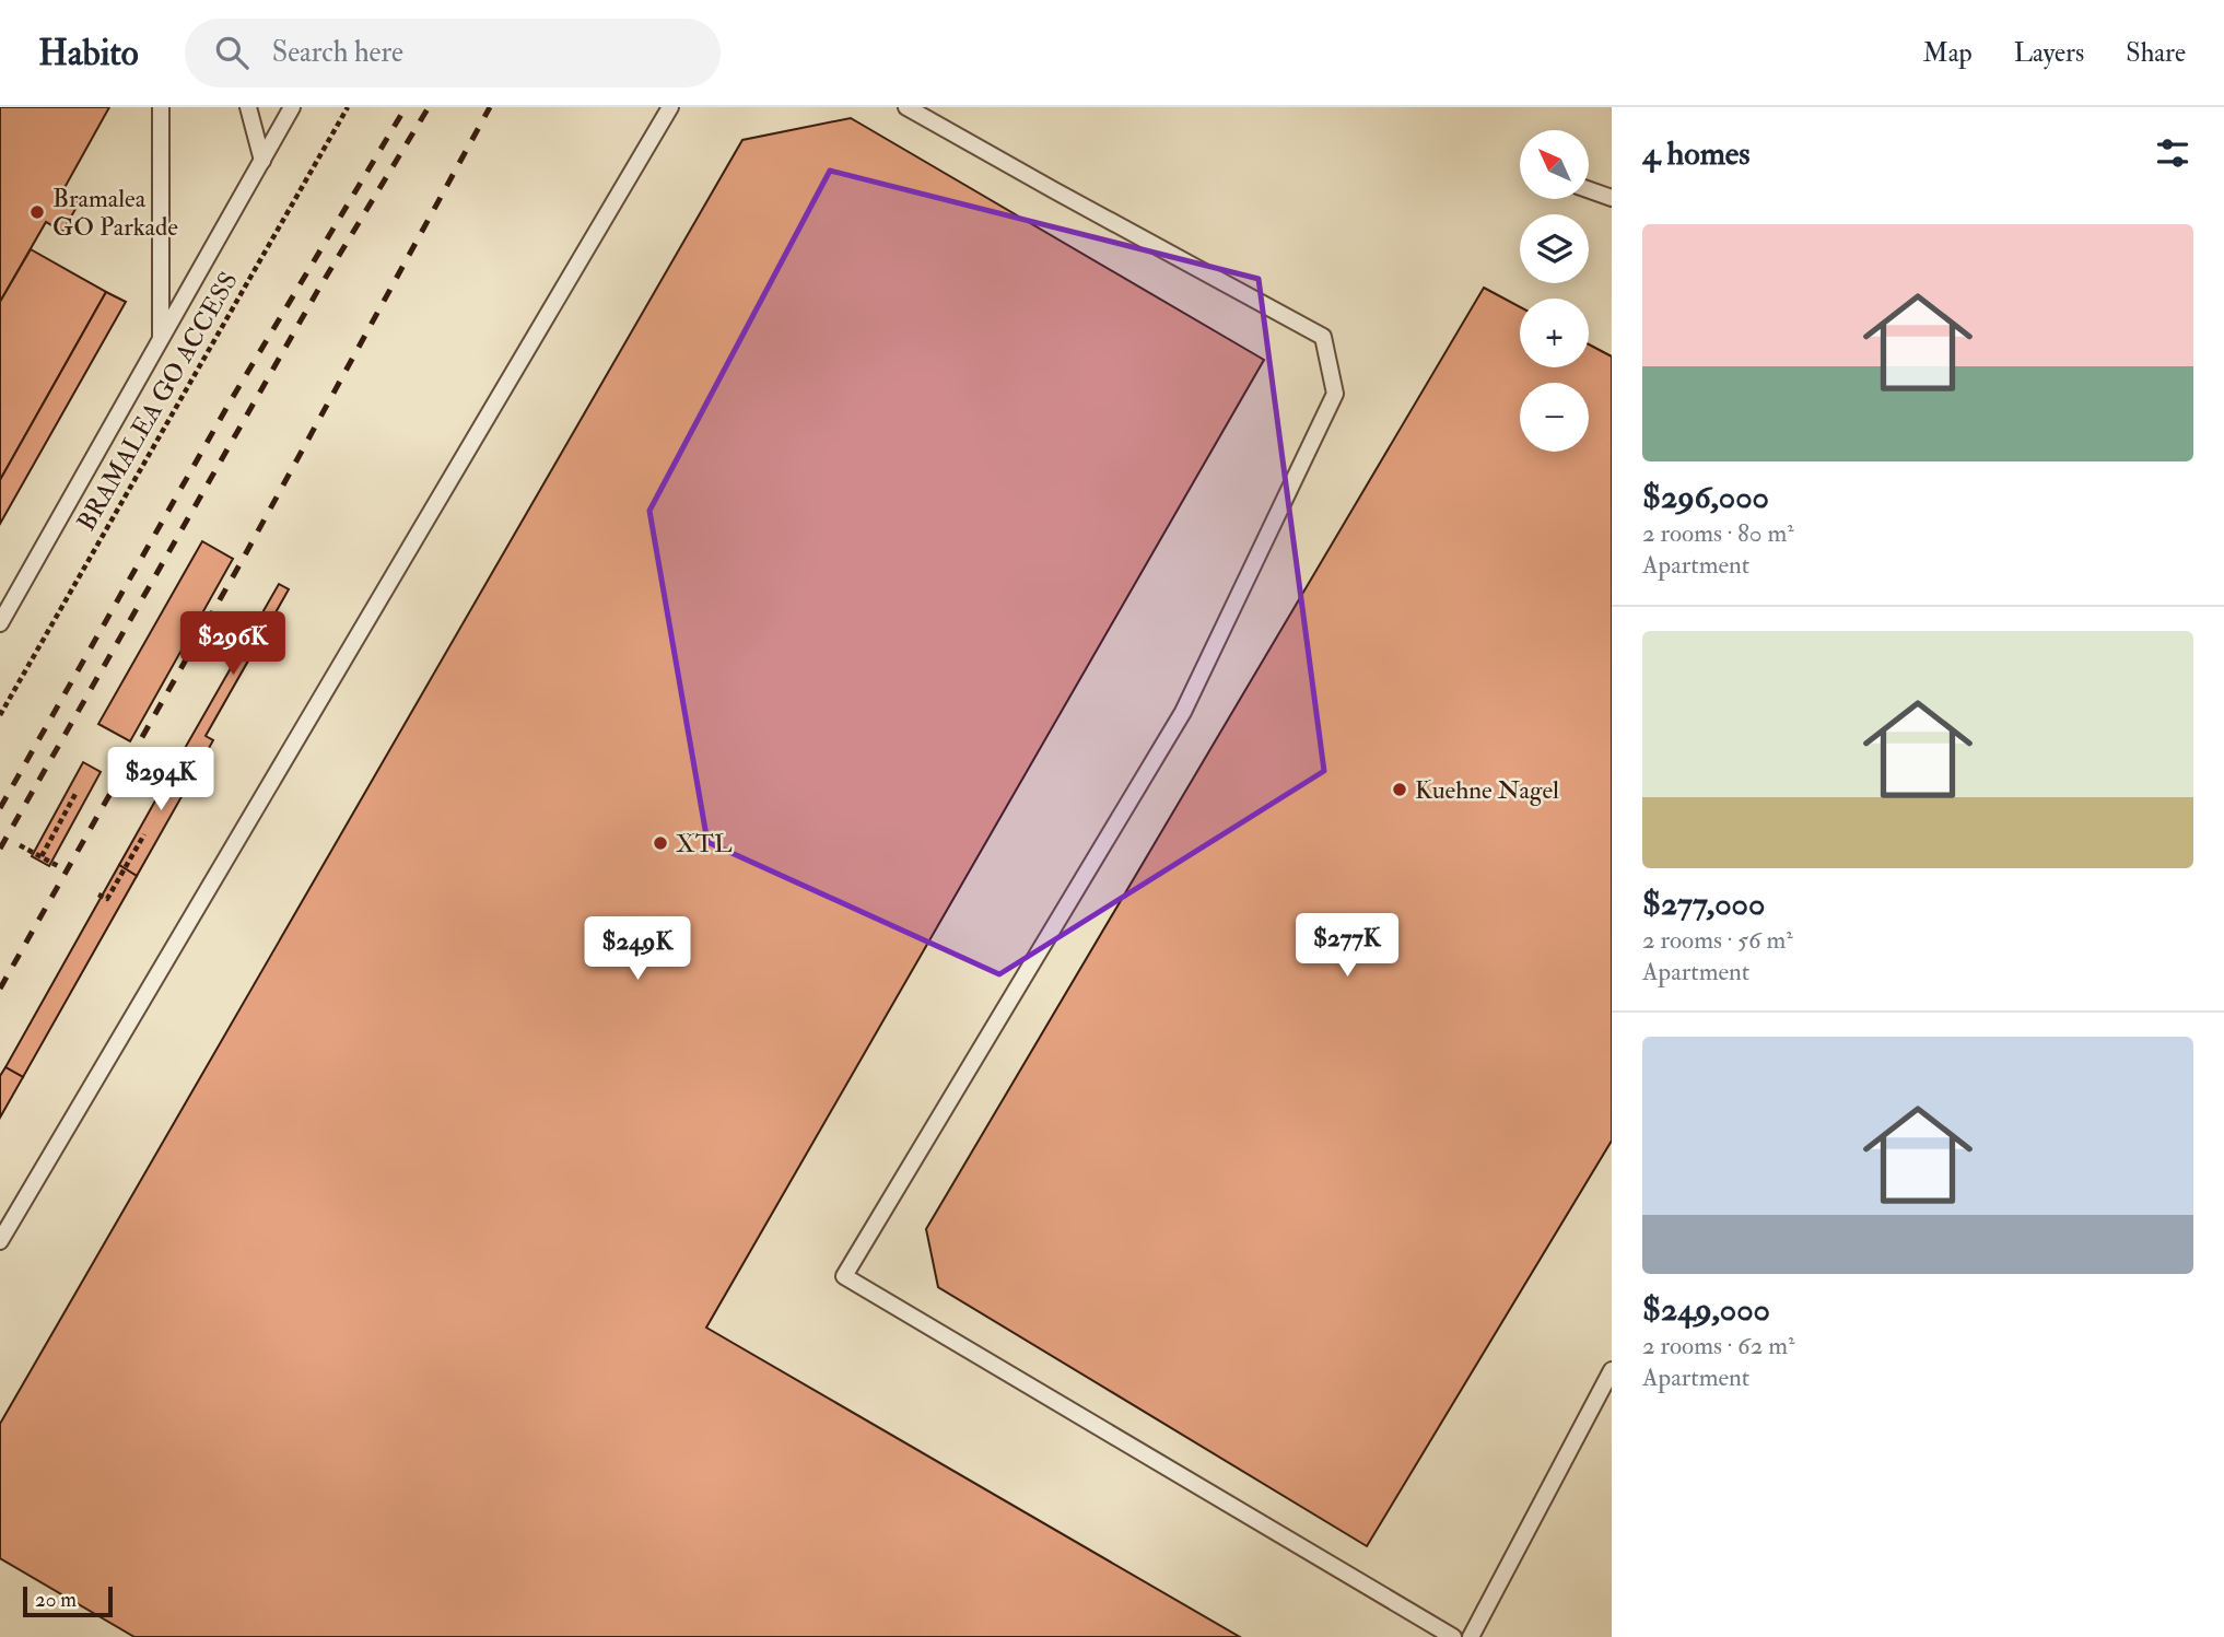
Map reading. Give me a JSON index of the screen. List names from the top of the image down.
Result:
{
  "streets": {
    "path": ["BRAMALEA GO ACCESS"]
  },
  "places": ["Bramalea GO Parkade", "Kuehne Nagel", "XTL"],
  "scale_bar": "20 m",
  "north": "top left",
  "page": {
    "header": "Habito",
    "search": "Search here",
    "nav": ["Map", "Layers", "Share"],
    "heading": "4 homes",
    "map_buttons": ["+", "−"],
    "list": [
      {
        "name": "$296,000",
        "note": "2 rooms · 80 m² · Apartment"
      },
      {
        "name": "$277,000",
        "note": "2 rooms · 56 m² · Apartment"
      },
      {
        "name": "$249,000",
        "note": "2 rooms · 62 m² · Apartment"
      }
    ],
    "price": [
      "$296K",
      "$294K",
      "$277K",
      "$249K"
    ],
    "scale": "20 m"
  }
}
